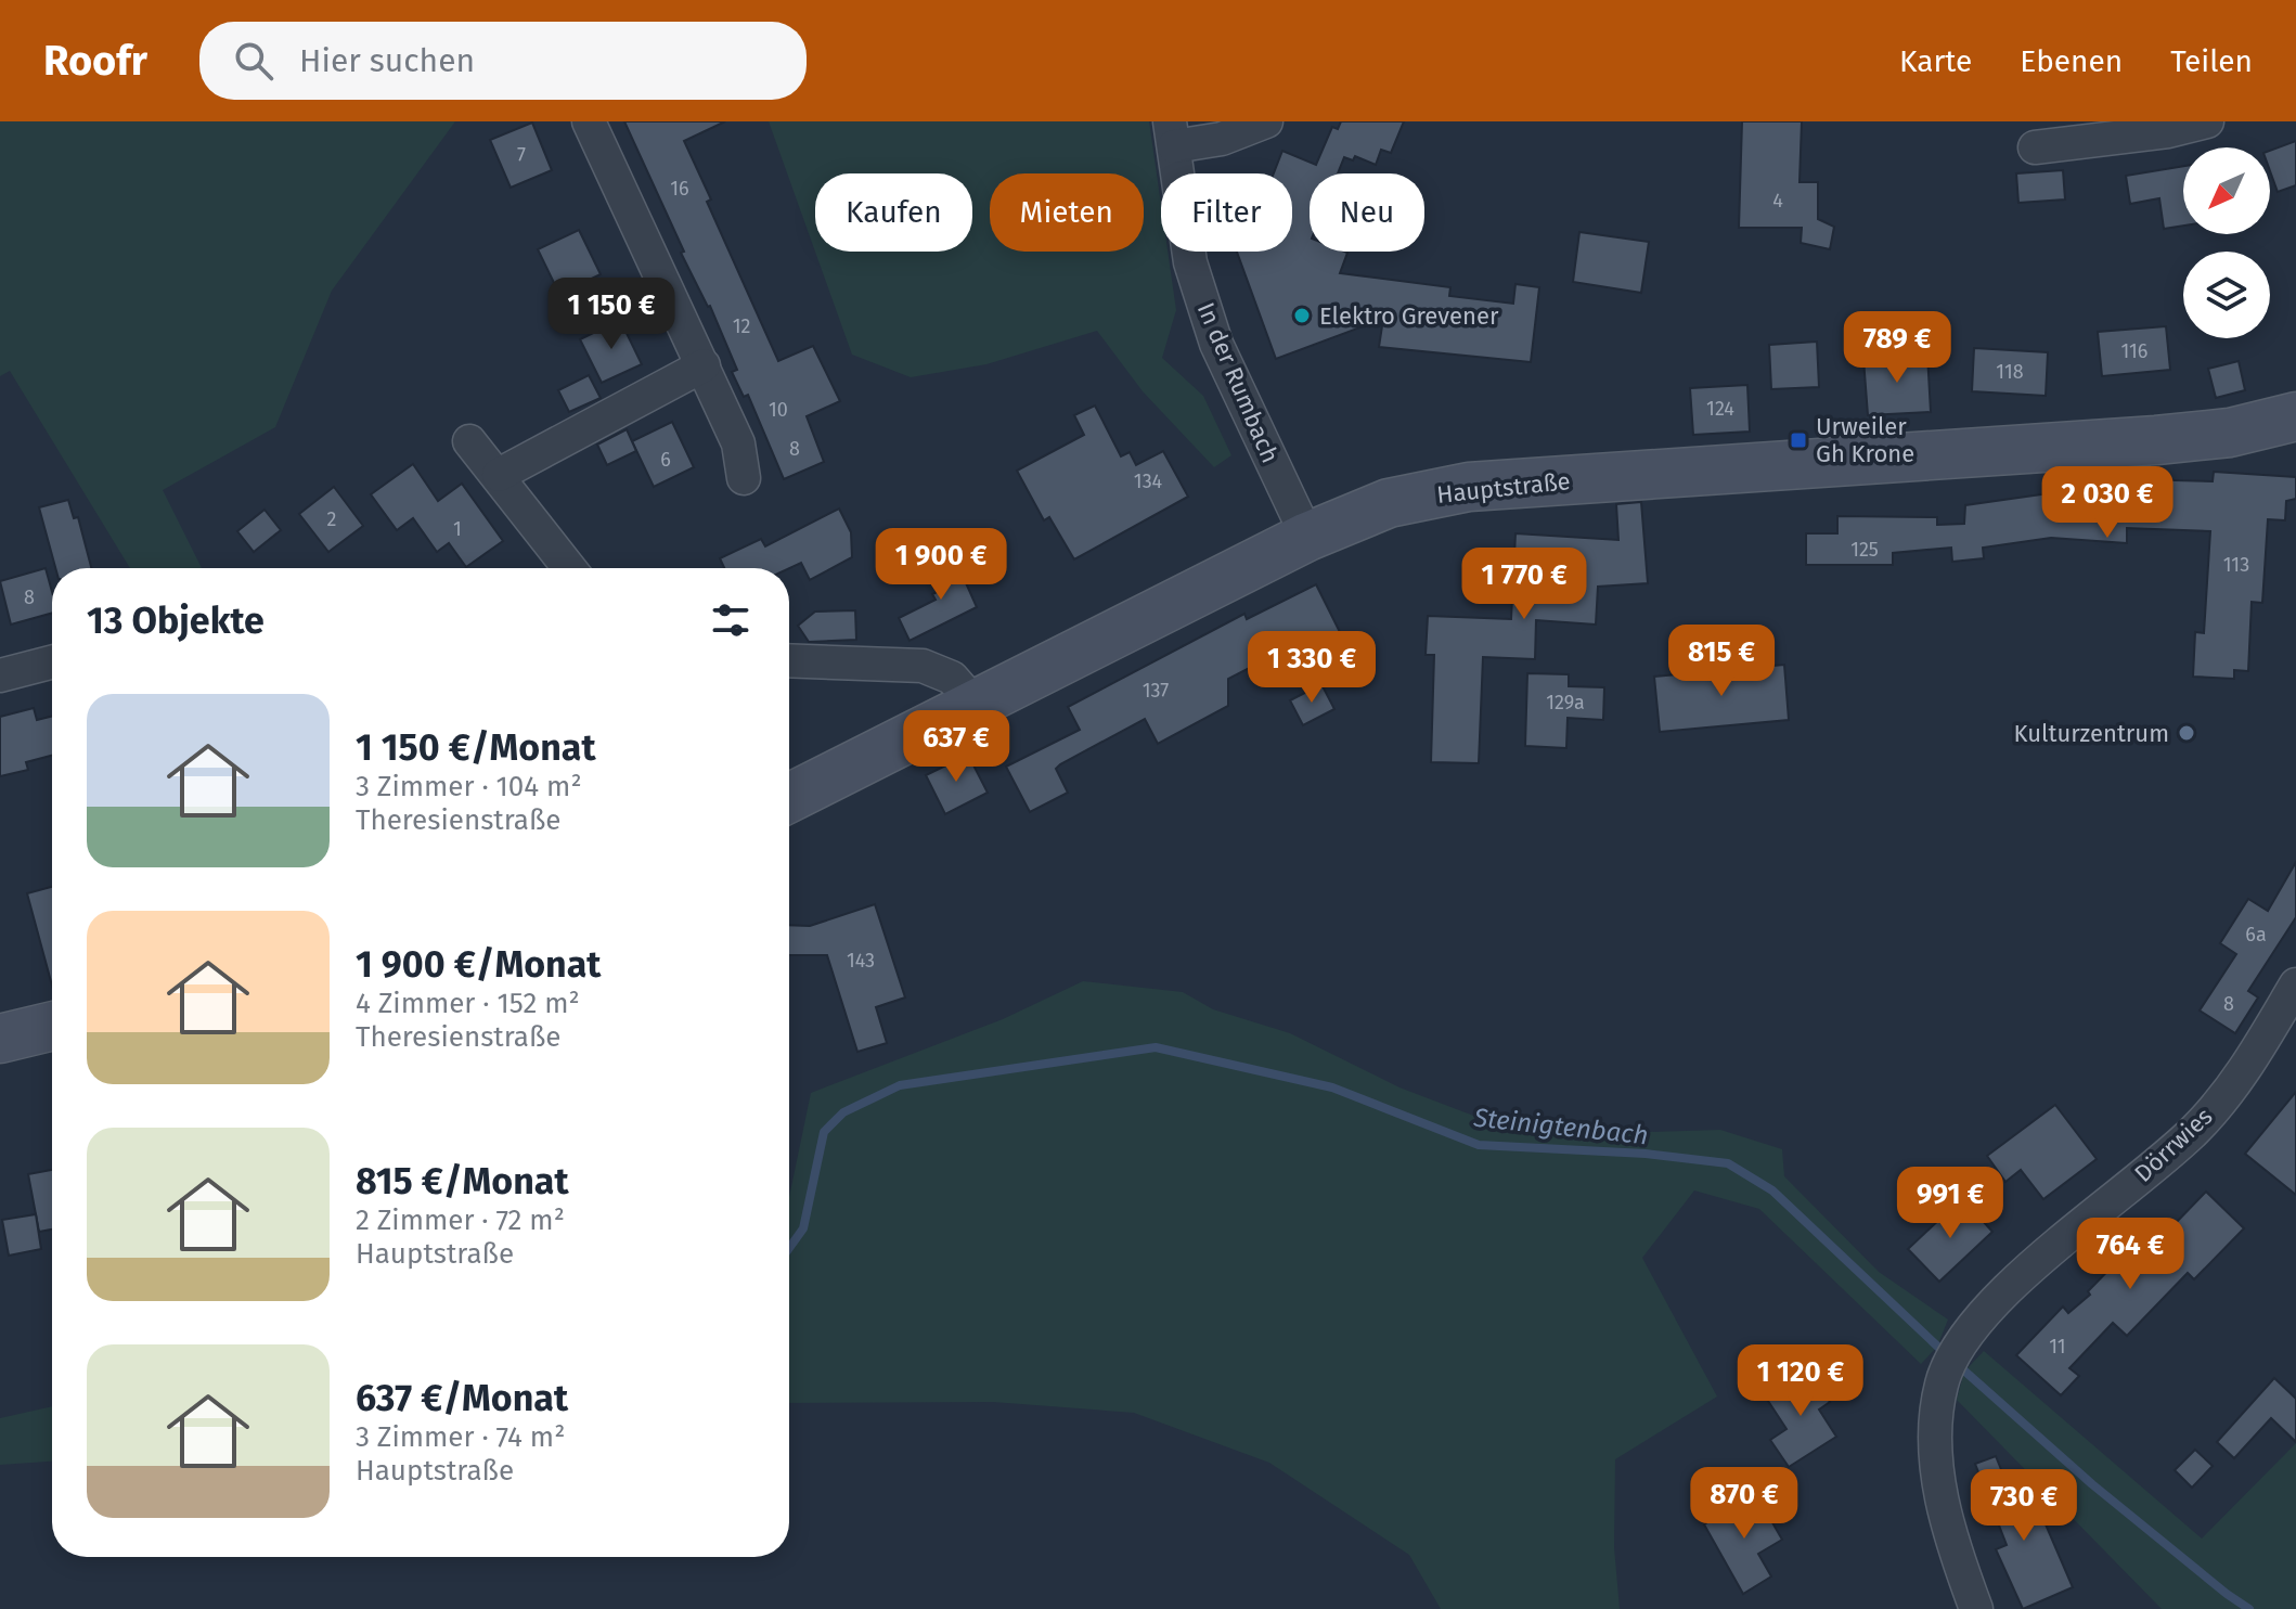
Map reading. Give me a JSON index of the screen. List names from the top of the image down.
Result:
{
  "streets": {
    "main road": ["Hauptstraße"],
    "street": ["In der Rumbach", "Dörrwies"]
  },
  "crossings": [
    ["In der Rumbach", "Hauptstraße"]
  ],
  "water": ["Steinigtenbach"],
  "places": {
    "other": ["Elektro Grevener", "Kulturzentrum"],
    "transit": ["Urweiler Gh Krone"]
  },
  "house_numbers": [
    "7",
    "16",
    "4",
    "12",
    "116",
    "118",
    "124",
    "10",
    "8",
    "6",
    "134",
    "2",
    "1",
    "125",
    "113",
    "8",
    "137",
    "129a",
    "6a",
    "143",
    "8",
    "11"
  ],
  "north": "bottom left",
  "page": {
    "header": "Roofr",
    "search": "Hier suchen",
    "nav": ["Karte", "Ebenen", "Teilen"],
    "chip": [
      "Kaufen",
      "Mieten",
      "Filter",
      "Neu"
    ],
    "price": [
      "1 150 €",
      "789 €",
      "2 030 €",
      "1 900 €",
      "1 770 €",
      "815 €",
      "1 330 €",
      "637 €",
      "991 €",
      "764 €",
      "1 120 €",
      "870 €",
      "730 €"
    ],
    "heading": "13 Objekte",
    "list": [
      {
        "name": "1 150 €/Monat",
        "note": "3 Zimmer · 104 m² · Theresienstraße"
      },
      {
        "name": "1 900 €/Monat",
        "note": "4 Zimmer · 152 m² · Theresienstraße"
      },
      {
        "name": "815 €/Monat",
        "note": "2 Zimmer · 72 m² · Hauptstraße"
      },
      {
        "name": "637 €/Monat",
        "note": "3 Zimmer · 74 m² · Hauptstraße"
      }
    ]
  }
}
